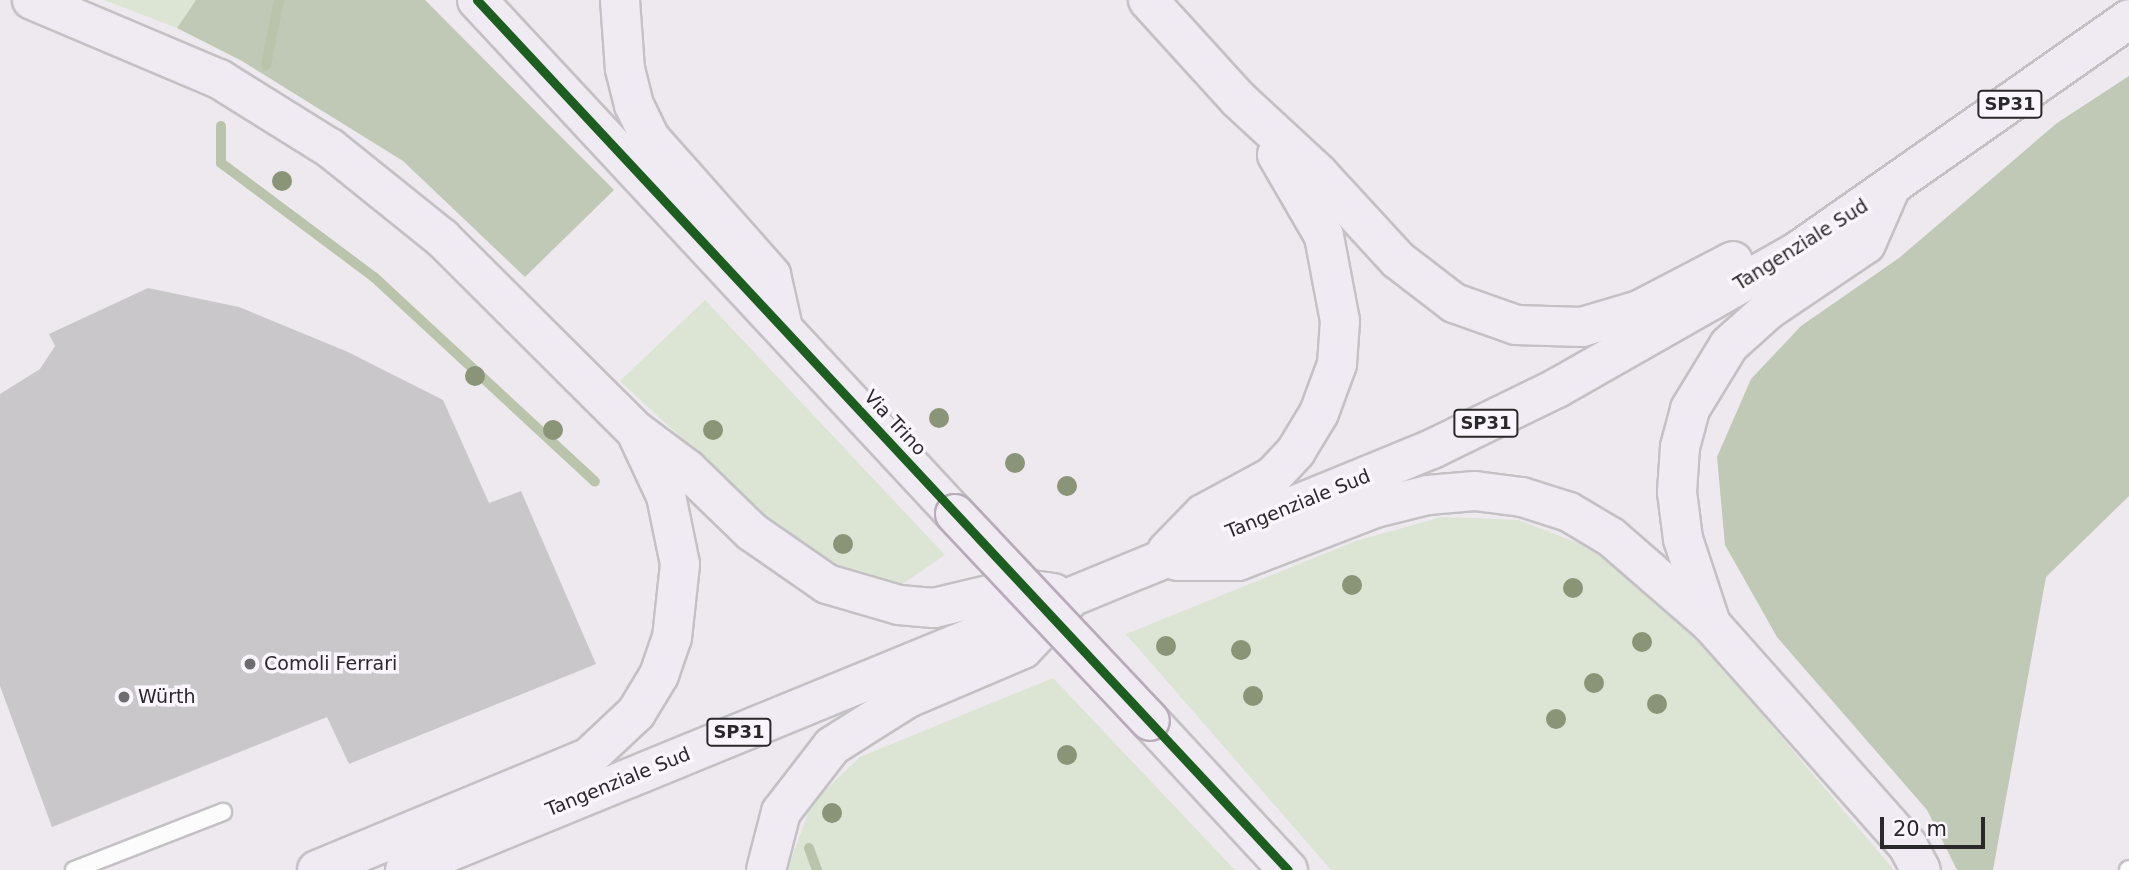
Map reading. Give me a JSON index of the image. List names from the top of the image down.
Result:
{
  "streets": {
    "main road": ["SP31", "Tangenziale Sud", "Via Trino"]
  },
  "places": ["Comoli Ferrari", "Würth"],
  "scale_bar": "20 m"
}
